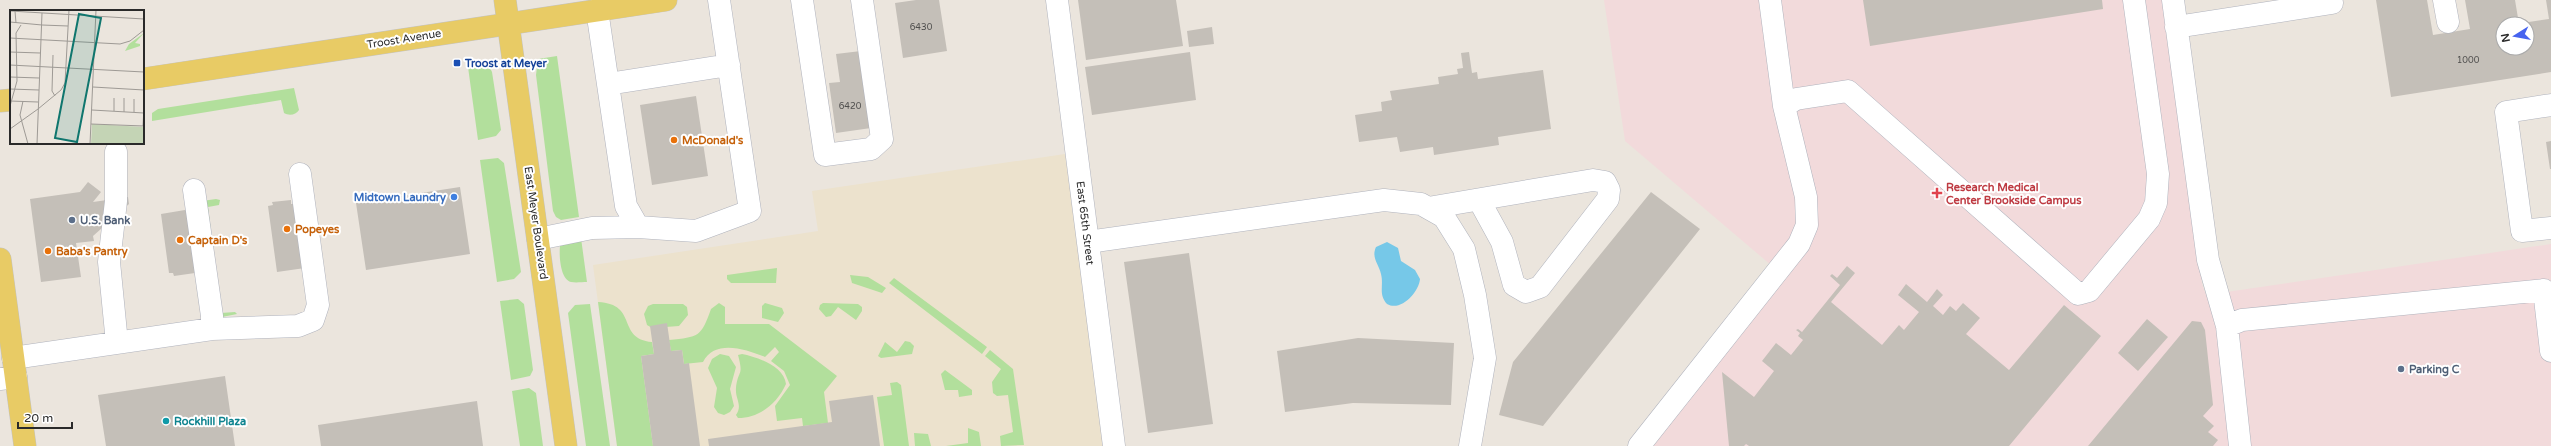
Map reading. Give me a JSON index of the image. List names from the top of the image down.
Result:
{
  "streets": {
    "main road": ["Troost Avenue", "East Meyer Boulevard"],
    "street": ["East 65th Street"]
  },
  "crossings": [
    ["Troost Avenue", "East Meyer Boulevard"]
  ],
  "places": {
    "transit": ["Troost at Meyer"],
    "other": [
      "McDonald's",
      "Midtown Laundry",
      "U.S. Bank",
      "Popeyes",
      "Captain D's",
      "Baba's Pantry",
      "Parking C",
      "Rockhill Plaza"
    ],
    "health": ["Research Medical Center Brookside Campus"]
  },
  "house_numbers": ["6430", "1000", "6420"],
  "scale_bar": "20 m",
  "north": "left"
}
